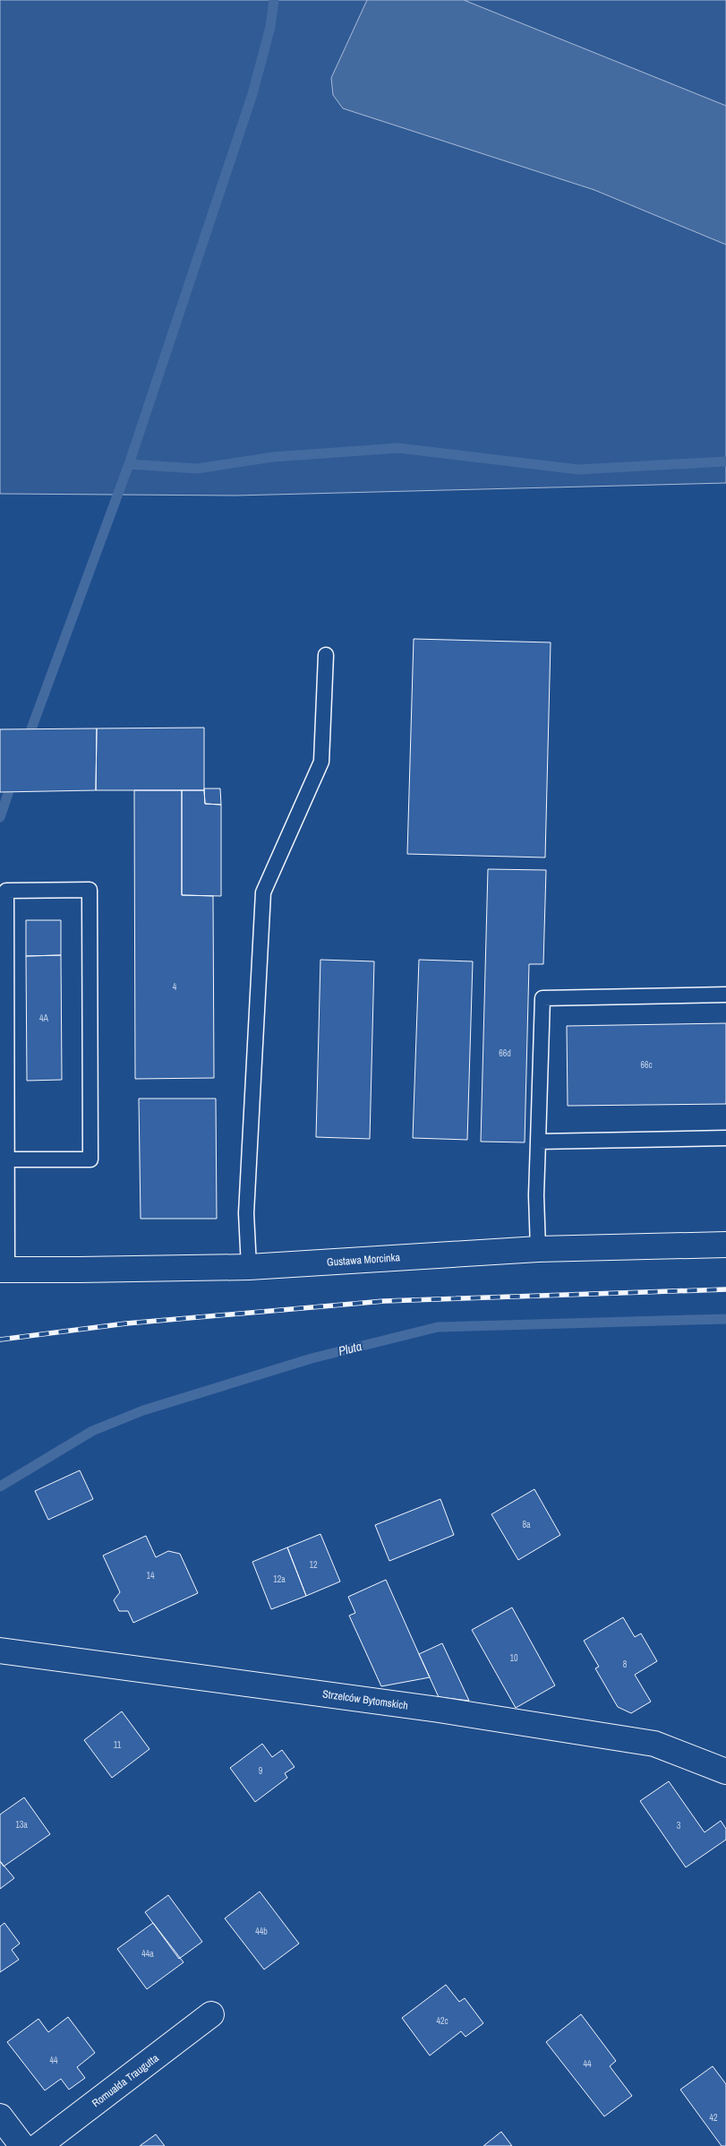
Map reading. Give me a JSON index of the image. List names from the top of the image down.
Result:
{
  "streets": {
    "street": ["Gustawa Morcinka", "Strzelców Bytomskich", "Romualda Traugutta"]
  },
  "water": ["Pluta"],
  "house_numbers": [
    "4",
    "4A",
    "66d",
    "66c",
    "8a",
    "12",
    "14",
    "12a",
    "10",
    "8",
    "11",
    "9",
    "13a",
    "3",
    "44b",
    "44a",
    "42c",
    "44",
    "44",
    "42"
  ]
}
